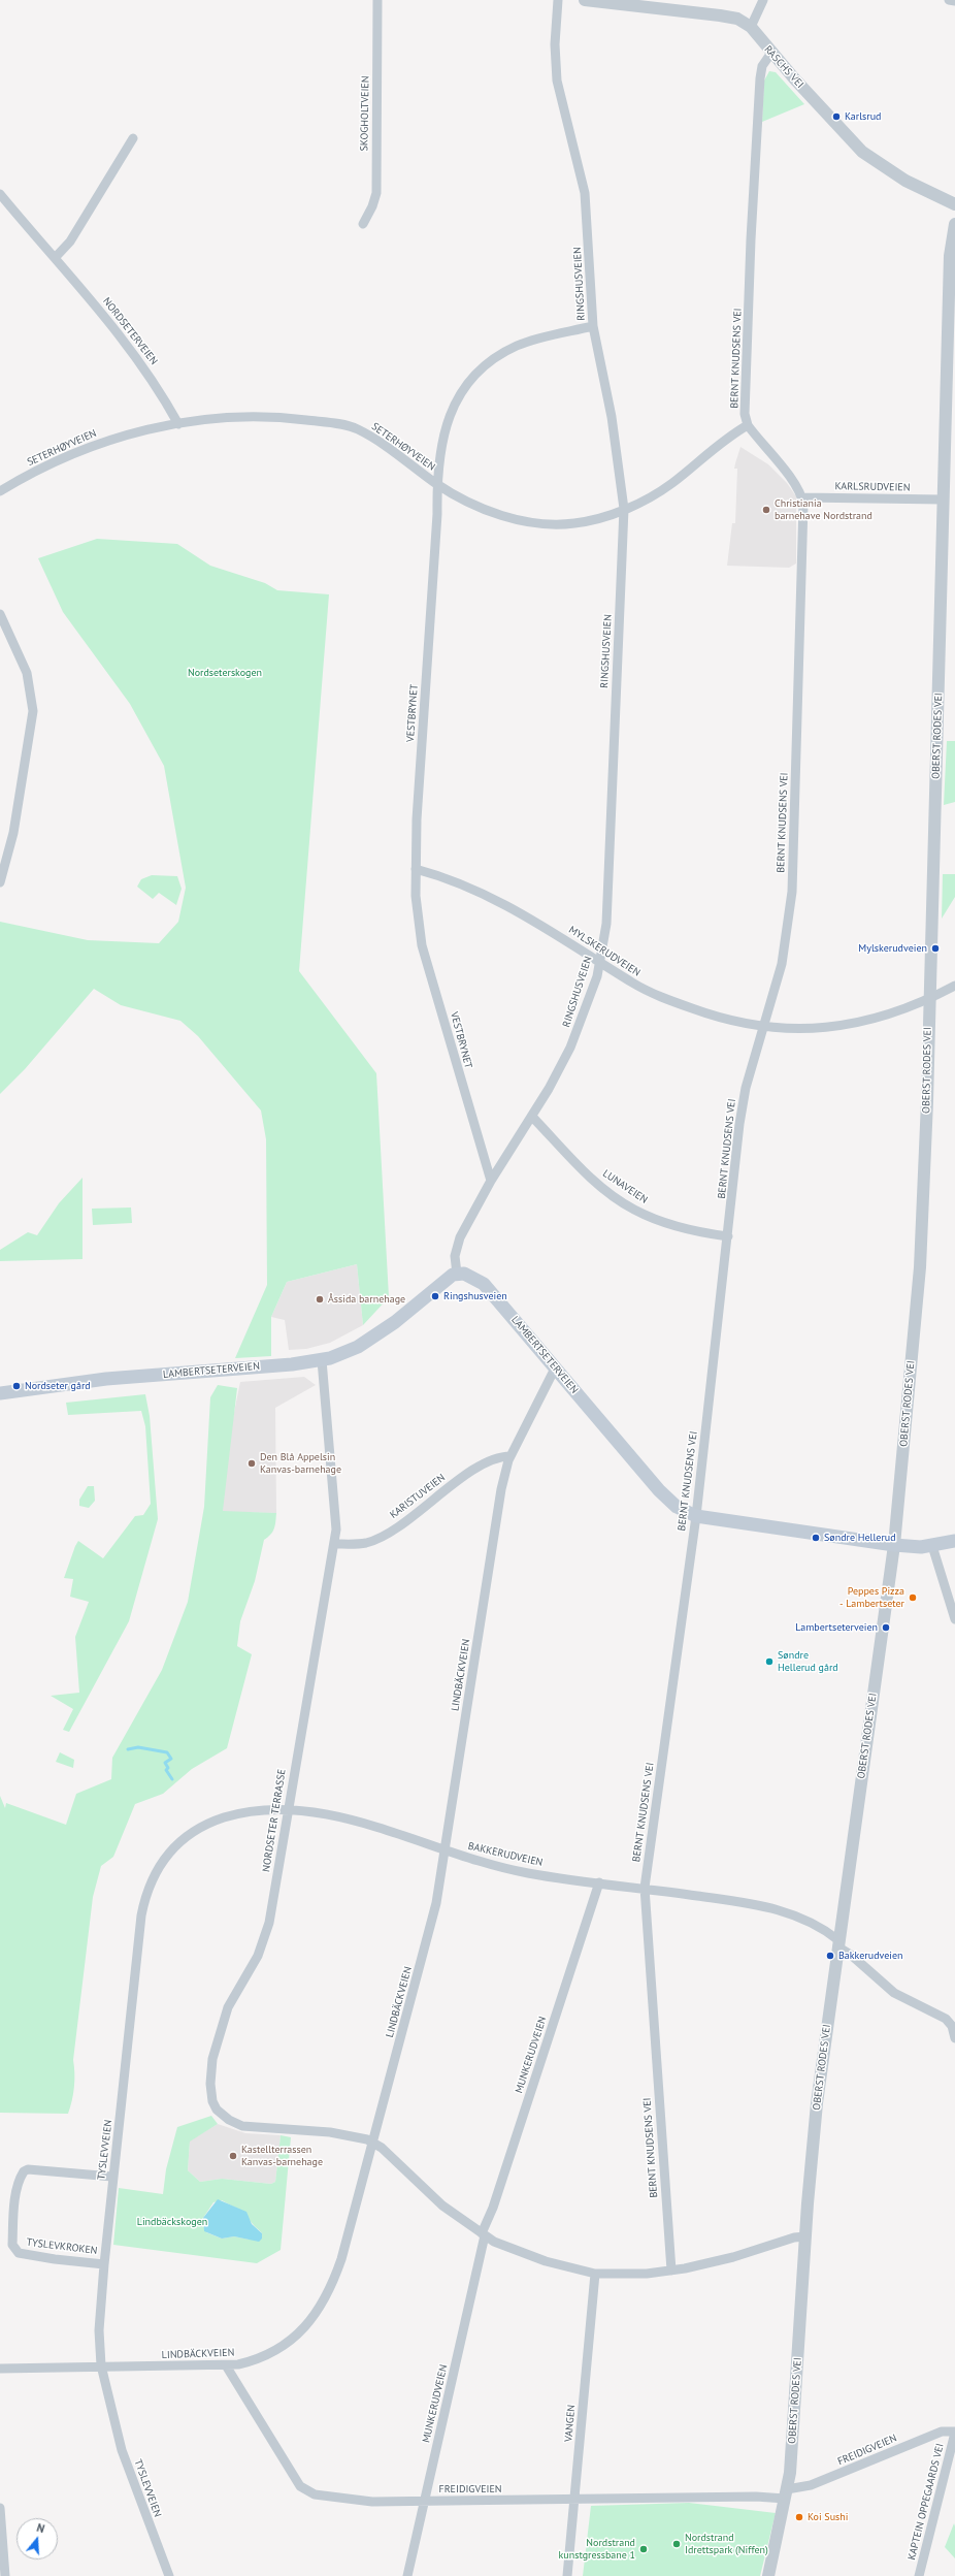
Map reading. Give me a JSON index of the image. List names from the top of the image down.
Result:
{
  "streets": {
    "main road": ["LAMBERTSETERVEIEN"],
    "street": [
      "RASCHS VEI",
      "SKOGHOLTVEIEN",
      "RINGSHUSVEIEN",
      "NORDSETERVEIEN",
      "BERNT KNUDSENS VEI",
      "SETERHØYVEIEN",
      "KARLSRUDVEIEN",
      "VESTBRYNET",
      "OBERST RODES VEI",
      "MYLSKERUDVEIEN",
      "LUNAVEIEN",
      "KARISTUVEIEN",
      "LINDBÄCKVEIEN",
      "NORDSETER TERRASSE",
      "BAKKERUDVEIEN",
      "MUNKERUDVEIEN",
      "TYSLEVVEIEN",
      "TYSLEVKROKEN",
      "VANGEN",
      "FREIDIGVEIEN",
      "KAPTEIN OPPEGAARDS VEI"
    ]
  },
  "crossings": [
    ["RASCHS VEI", "BERNT KNUDSENS VEI"],
    ["RINGSHUSVEIEN", "SETERHØYVEIEN"],
    ["RINGSHUSVEIEN", "VESTBRYNET"],
    ["RINGSHUSVEIEN", "MYLSKERUDVEIEN"],
    ["RINGSHUSVEIEN", "LUNAVEIEN"],
    ["RINGSHUSVEIEN", "LAMBERTSETERVEIEN"],
    ["NORDSETERVEIEN", "SETERHØYVEIEN"],
    ["BERNT KNUDSENS VEI", "SETERHØYVEIEN"],
    ["BERNT KNUDSENS VEI", "KARLSRUDVEIEN"],
    ["BERNT KNUDSENS VEI", "MYLSKERUDVEIEN"],
    ["BERNT KNUDSENS VEI", "LUNAVEIEN"],
    ["BERNT KNUDSENS VEI", "LAMBERTSETERVEIEN"],
    ["BERNT KNUDSENS VEI", "BAKKERUDVEIEN"],
    ["SETERHØYVEIEN", "VESTBRYNET"],
    ["KARLSRUDVEIEN", "OBERST RODES VEI"],
    ["VESTBRYNET", "MYLSKERUDVEIEN"],
    ["OBERST RODES VEI", "MYLSKERUDVEIEN"],
    ["OBERST RODES VEI", "LAMBERTSETERVEIEN"],
    ["OBERST RODES VEI", "BAKKERUDVEIEN"],
    ["OBERST RODES VEI", "FREIDIGVEIEN"],
    ["LAMBERTSETERVEIEN", "LINDBÄCKVEIEN"],
    ["LAMBERTSETERVEIEN", "NORDSETER TERRASSE"],
    ["KARISTUVEIEN", "LINDBÄCKVEIEN"],
    ["KARISTUVEIEN", "NORDSETER TERRASSE"],
    ["LINDBÄCKVEIEN", "NORDSETER TERRASSE"],
    ["LINDBÄCKVEIEN", "BAKKERUDVEIEN"],
    ["LINDBÄCKVEIEN", "TYSLEVVEIEN"],
    ["LINDBÄCKVEIEN", "FREIDIGVEIEN"],
    ["NORDSETER TERRASSE", "BAKKERUDVEIEN"],
    ["NORDSETER TERRASSE", "TYSLEVVEIEN"],
    ["BAKKERUDVEIEN", "MUNKERUDVEIEN"],
    ["BAKKERUDVEIEN", "TYSLEVVEIEN"],
    ["MUNKERUDVEIEN", "FREIDIGVEIEN"],
    ["TYSLEVVEIEN", "TYSLEVKROKEN"],
    ["VANGEN", "FREIDIGVEIEN"],
    ["FREIDIGVEIEN", "KAPTEIN OPPEGAARDS VEI"]
  ],
  "parks": ["Nordseterskogen", "Lindbäckskogen"],
  "places": [
    "Karlsrud",
    "Christiania barnehave Nordstrand",
    "Mylskerudveien",
    "Ringshusveien",
    "Åssida barnehage",
    "Nordseter gård",
    "Den Blå Appelsin Kanvas-barnehage",
    "Søndre Hellerud",
    "Peppes Pizza - Lambertseter",
    "Lambertseterveien",
    "Søndre Hellerud gård",
    "Bakkerudveien",
    "Kastellterrassen Kanvas-barnehage",
    "Koi Sushi",
    "Nordstrand Idrettspark (Niffen)",
    "Nordstrand kunstgressbane 1"
  ],
  "north": "top"
}
